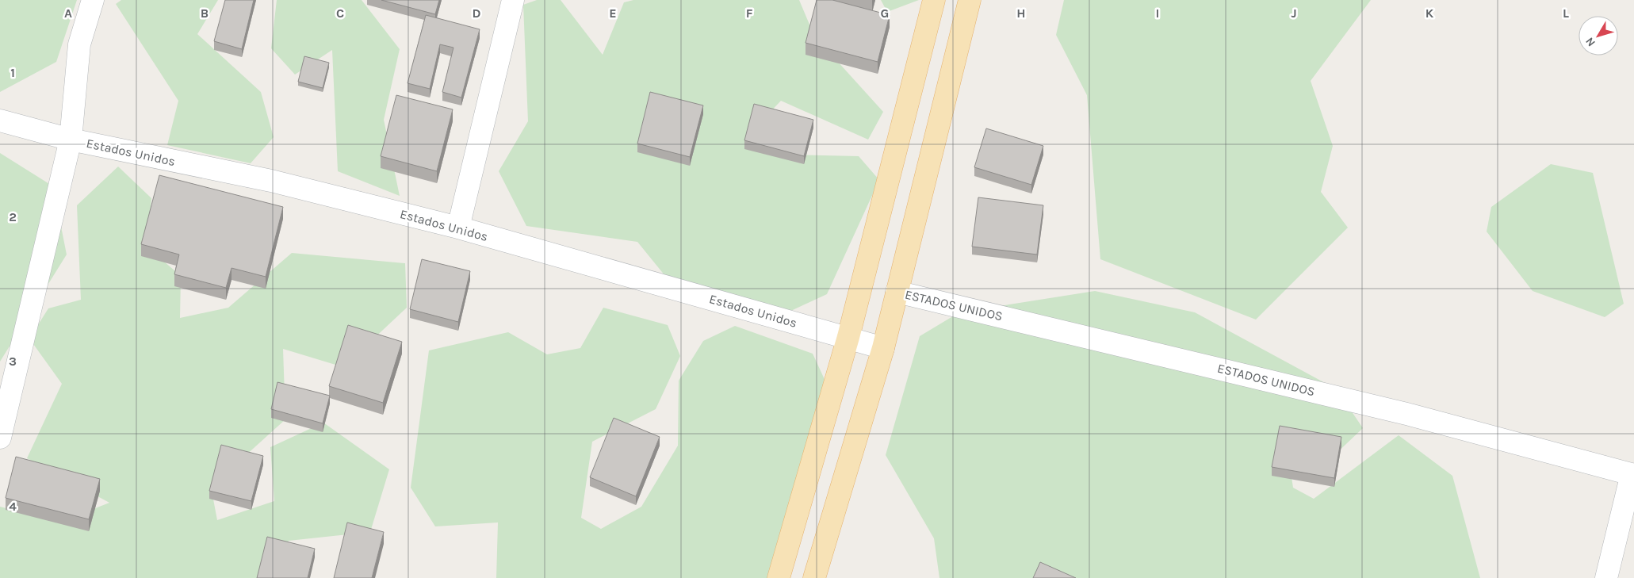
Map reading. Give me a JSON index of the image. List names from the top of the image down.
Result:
{
  "streets": {
    "street": ["Estados Unidos", "ESTADOS UNIDOS"]
  },
  "north": "bottom left",
  "grid": {
    "columns": [
      "A",
      "B",
      "C",
      "D",
      "E",
      "F",
      "G",
      "H",
      "I",
      "J",
      "K",
      "L"
    ],
    "rows": [
      "1",
      "2",
      "3",
      "4"
    ]
  }
}
